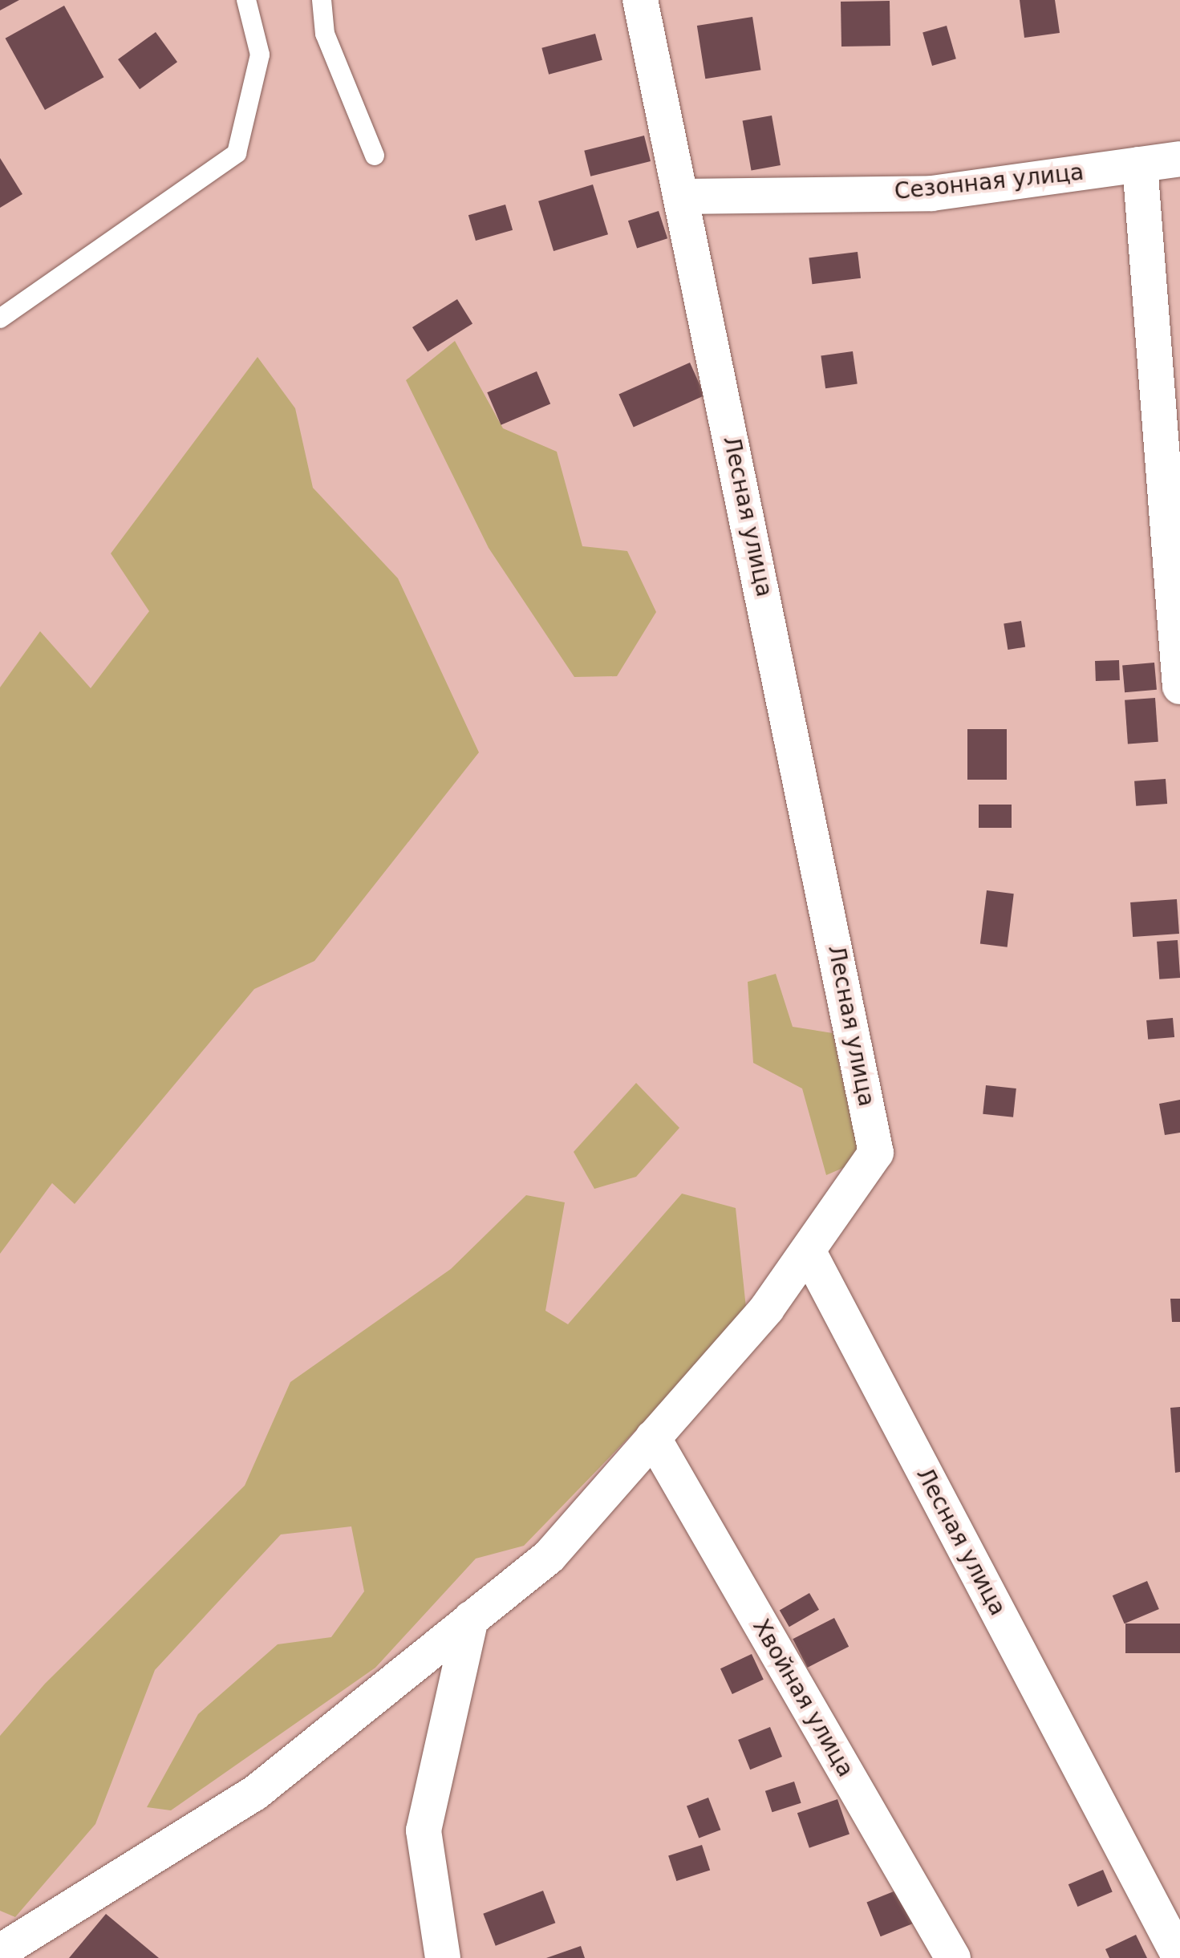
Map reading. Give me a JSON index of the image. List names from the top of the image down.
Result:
{
  "streets": {
    "street": ["Сезонная улица", "Лесная улица", "Хвойная улица"]
  },
  "crossings": [
    ["Сезонная улица", "Лесная улица"]
  ]
}
